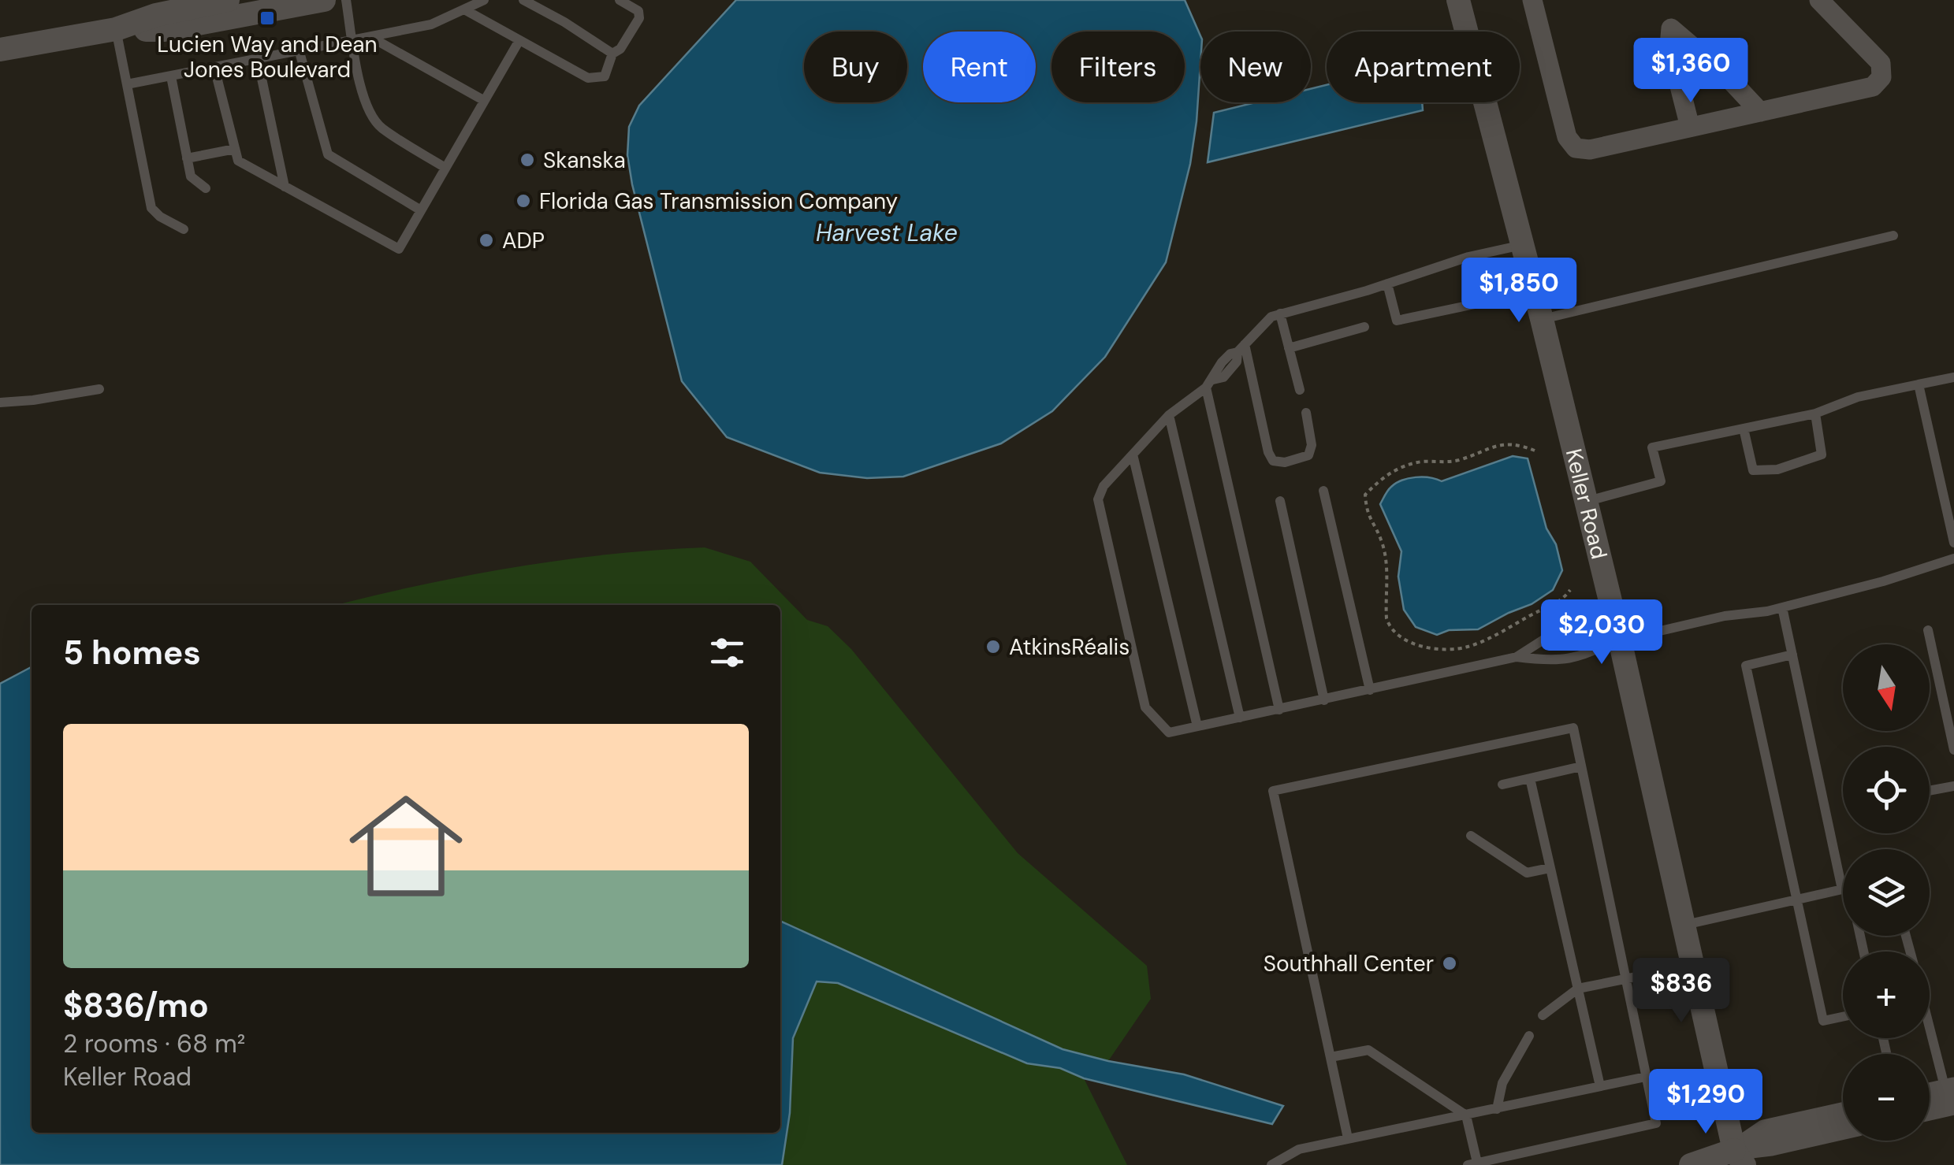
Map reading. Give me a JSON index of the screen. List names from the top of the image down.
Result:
{
  "streets": {
    "street": ["Keller Road"]
  },
  "water": ["Harvest Lake"],
  "places": {
    "transit": ["Lucien Way and Dean Jones Boulevard"],
    "other": [
      "Skanska",
      "Florida Gas Transmission Company",
      "ADP",
      "AtkinsRéalis",
      "Southhall Center"
    ]
  },
  "north": "bottom",
  "page": {
    "chip": [
      "Buy",
      "Rent",
      "Filters",
      "New",
      "Apartment"
    ],
    "price": [
      "$1,360",
      "$1,850",
      "$2,030",
      "$836",
      "$1,290"
    ],
    "heading": "5 homes",
    "map_buttons": ["+", "−"],
    "list": [
      {
        "name": "$836/mo",
        "note": "2 rooms · 68 m² · Keller Road"
      }
    ]
  }
}
